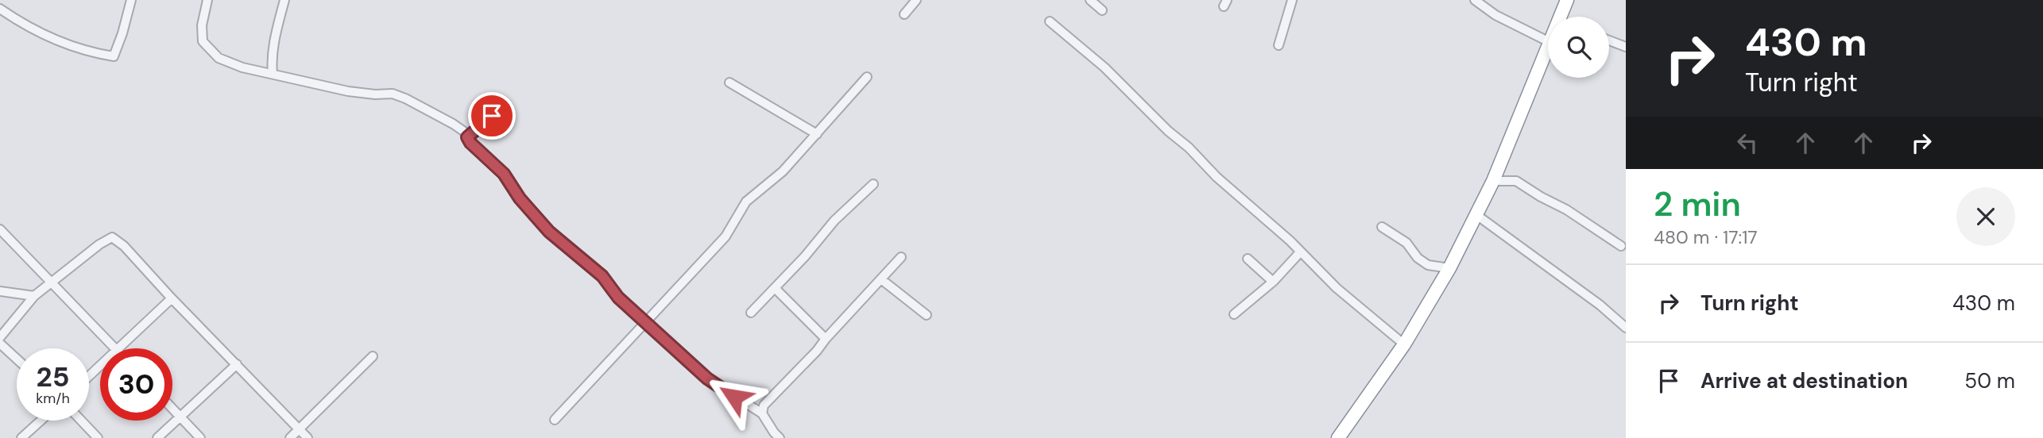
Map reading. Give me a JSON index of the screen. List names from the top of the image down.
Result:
{
  "page": {
    "turn": ["430 m", "Turn right"],
    "heading": ["2 min", "480 m · 17:17"],
    "list": [
      {
        "name": "Turn right",
        "value": "430 m"
      },
      {
        "name": "Arrive at destination",
        "value": "50 m"
      }
    ],
    "speed": "25 km/h",
    "limit": "30"
  }
}
